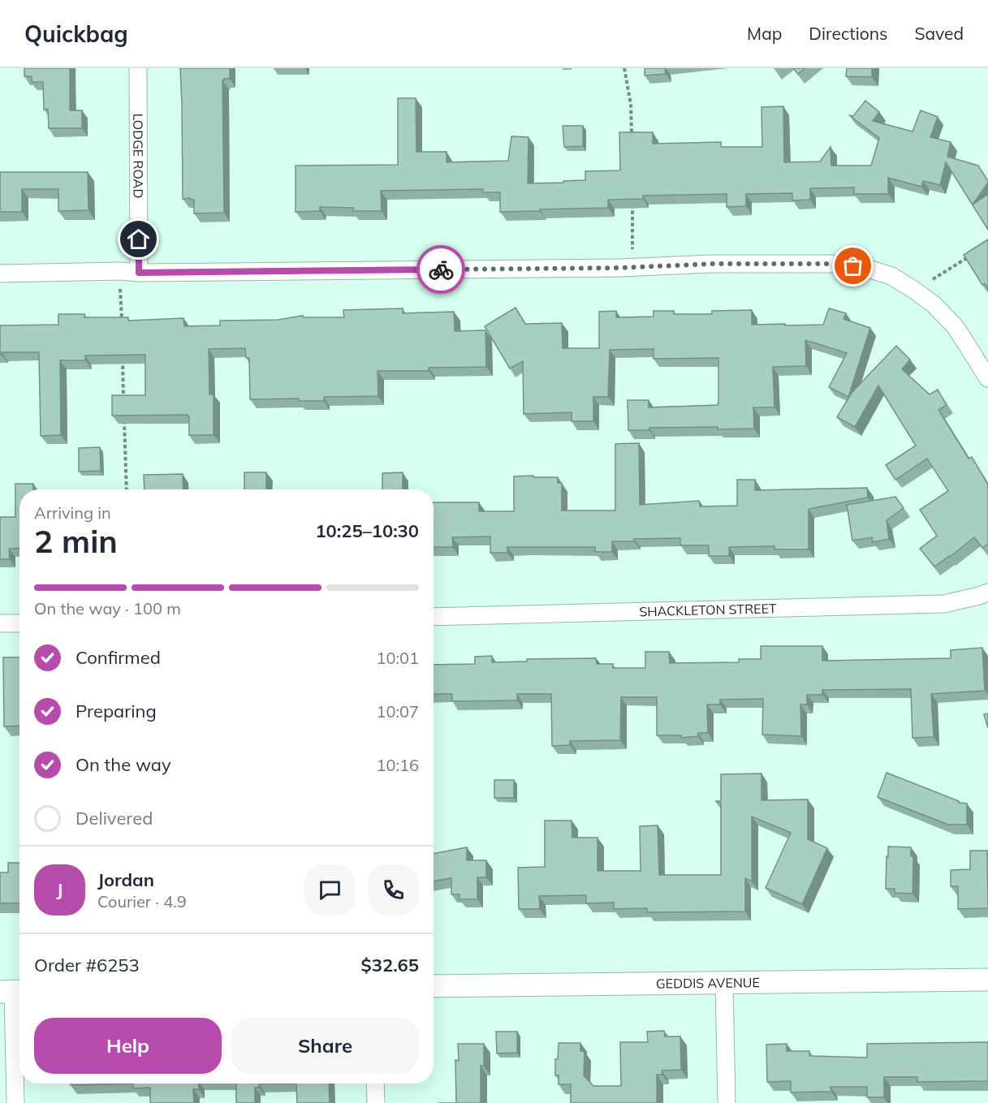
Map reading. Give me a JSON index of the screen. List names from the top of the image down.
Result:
{
  "streets": {
    "street": ["LODGE ROAD", "SHACKLETON STREET", "GEDDIS AVENUE"]
  },
  "page": {
    "header": "Quickbag",
    "nav": ["Map", "Directions", "Saved"],
    "heading": ["2 min", "Arriving in", "10:25–10:30"],
    "panel": [
      "Jordan",
      "Courier · 4.9",
      "Order #6253",
      "$32.65"
    ],
    "bar": "On the way · 100 m",
    "list": [
      ["Confirmed", "10:01"],
      ["Preparing", "10:07"],
      ["On the way", "10:16"],
      "Delivered"
    ],
    "round": "J",
    "buttons": ["Help", "Share"]
  }
}
